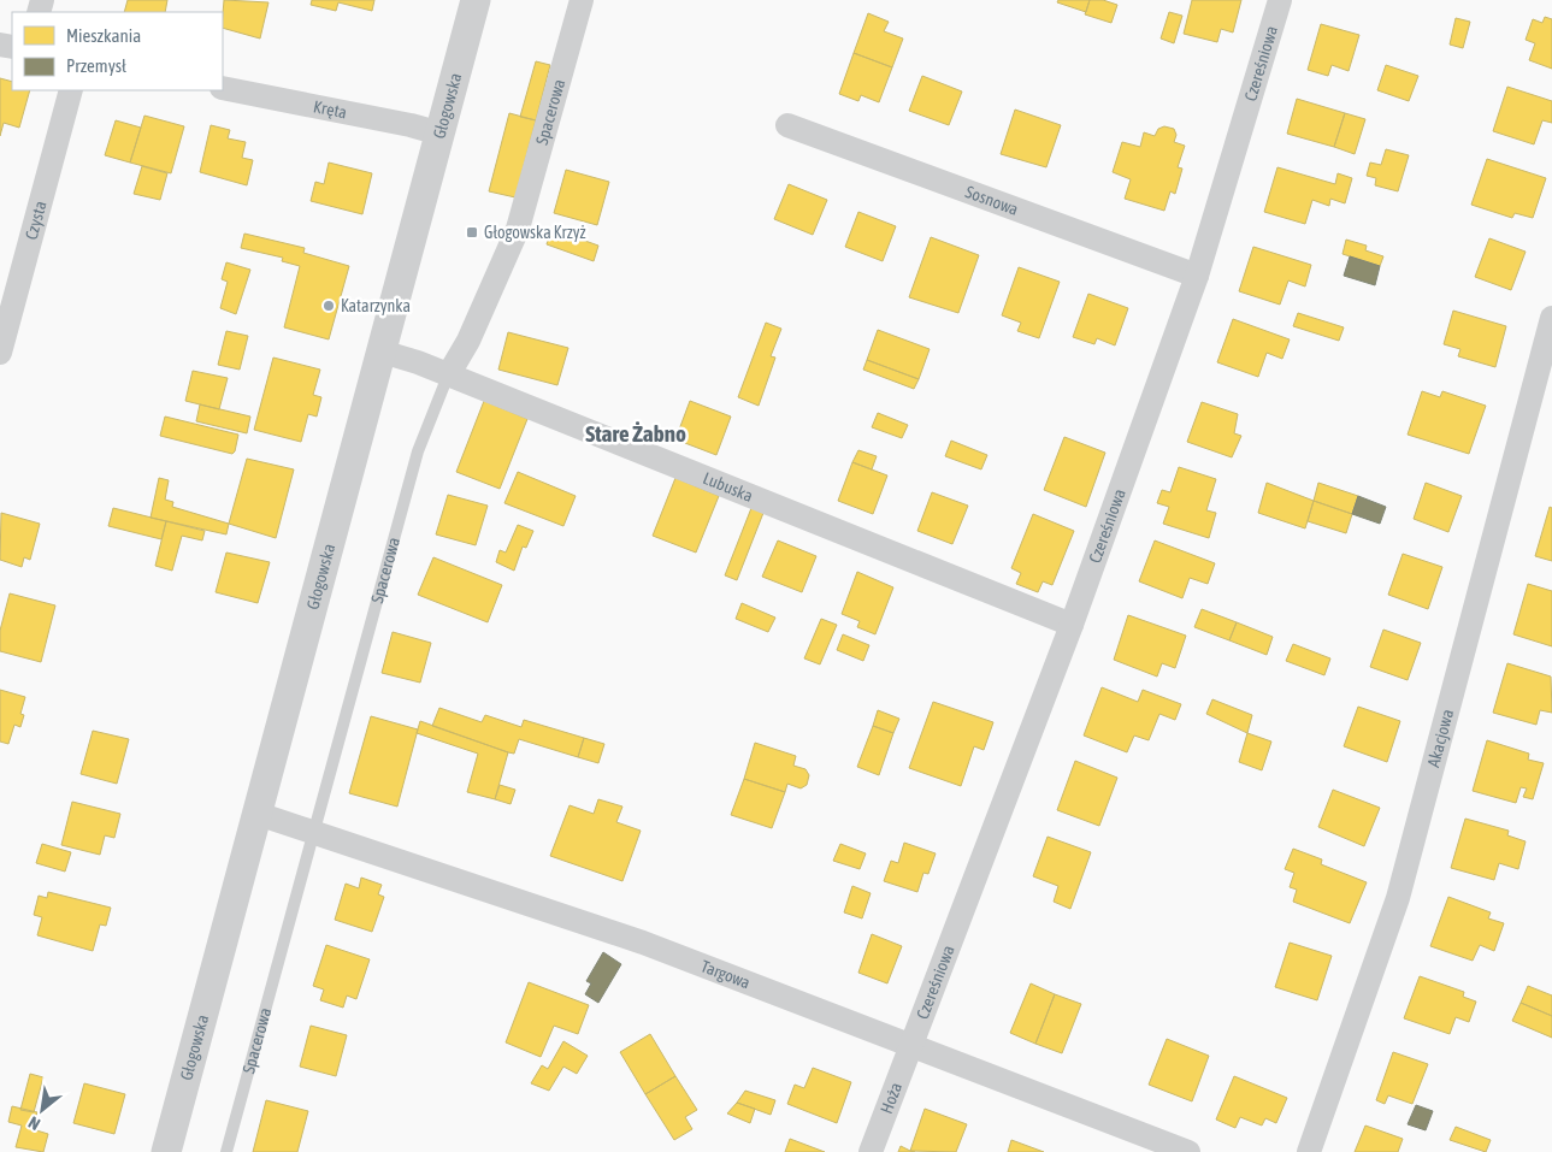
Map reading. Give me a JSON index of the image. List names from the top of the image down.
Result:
{
  "streets": {
    "street": [
      "Czereśniowa",
      "Głogowska",
      "Kręta",
      "Spacerowa",
      "Sosnowa",
      "Czysta",
      "Lubuska",
      "Akacjowa",
      "Targowa",
      "Hoża"
    ]
  },
  "crossings": [
    ["Czereśniowa", "Sosnowa"],
    ["Czereśniowa", "Lubuska"],
    ["Czereśniowa", "Targowa"],
    ["Czereśniowa", "Hoża"],
    ["Głogowska", "Kręta"],
    ["Głogowska", "Lubuska"],
    ["Głogowska", "Targowa"],
    ["Spacerowa", "Lubuska"],
    ["Spacerowa", "Targowa"],
    ["Targowa", "Hoża"]
  ],
  "districts": ["Stare Żabno"],
  "places": {
    "transit": ["Głogowska Krzyż"],
    "other": ["Katarzynka"]
  },
  "legend": ["Mieszkania", "Przemysł"],
  "north": "bottom left"
}
